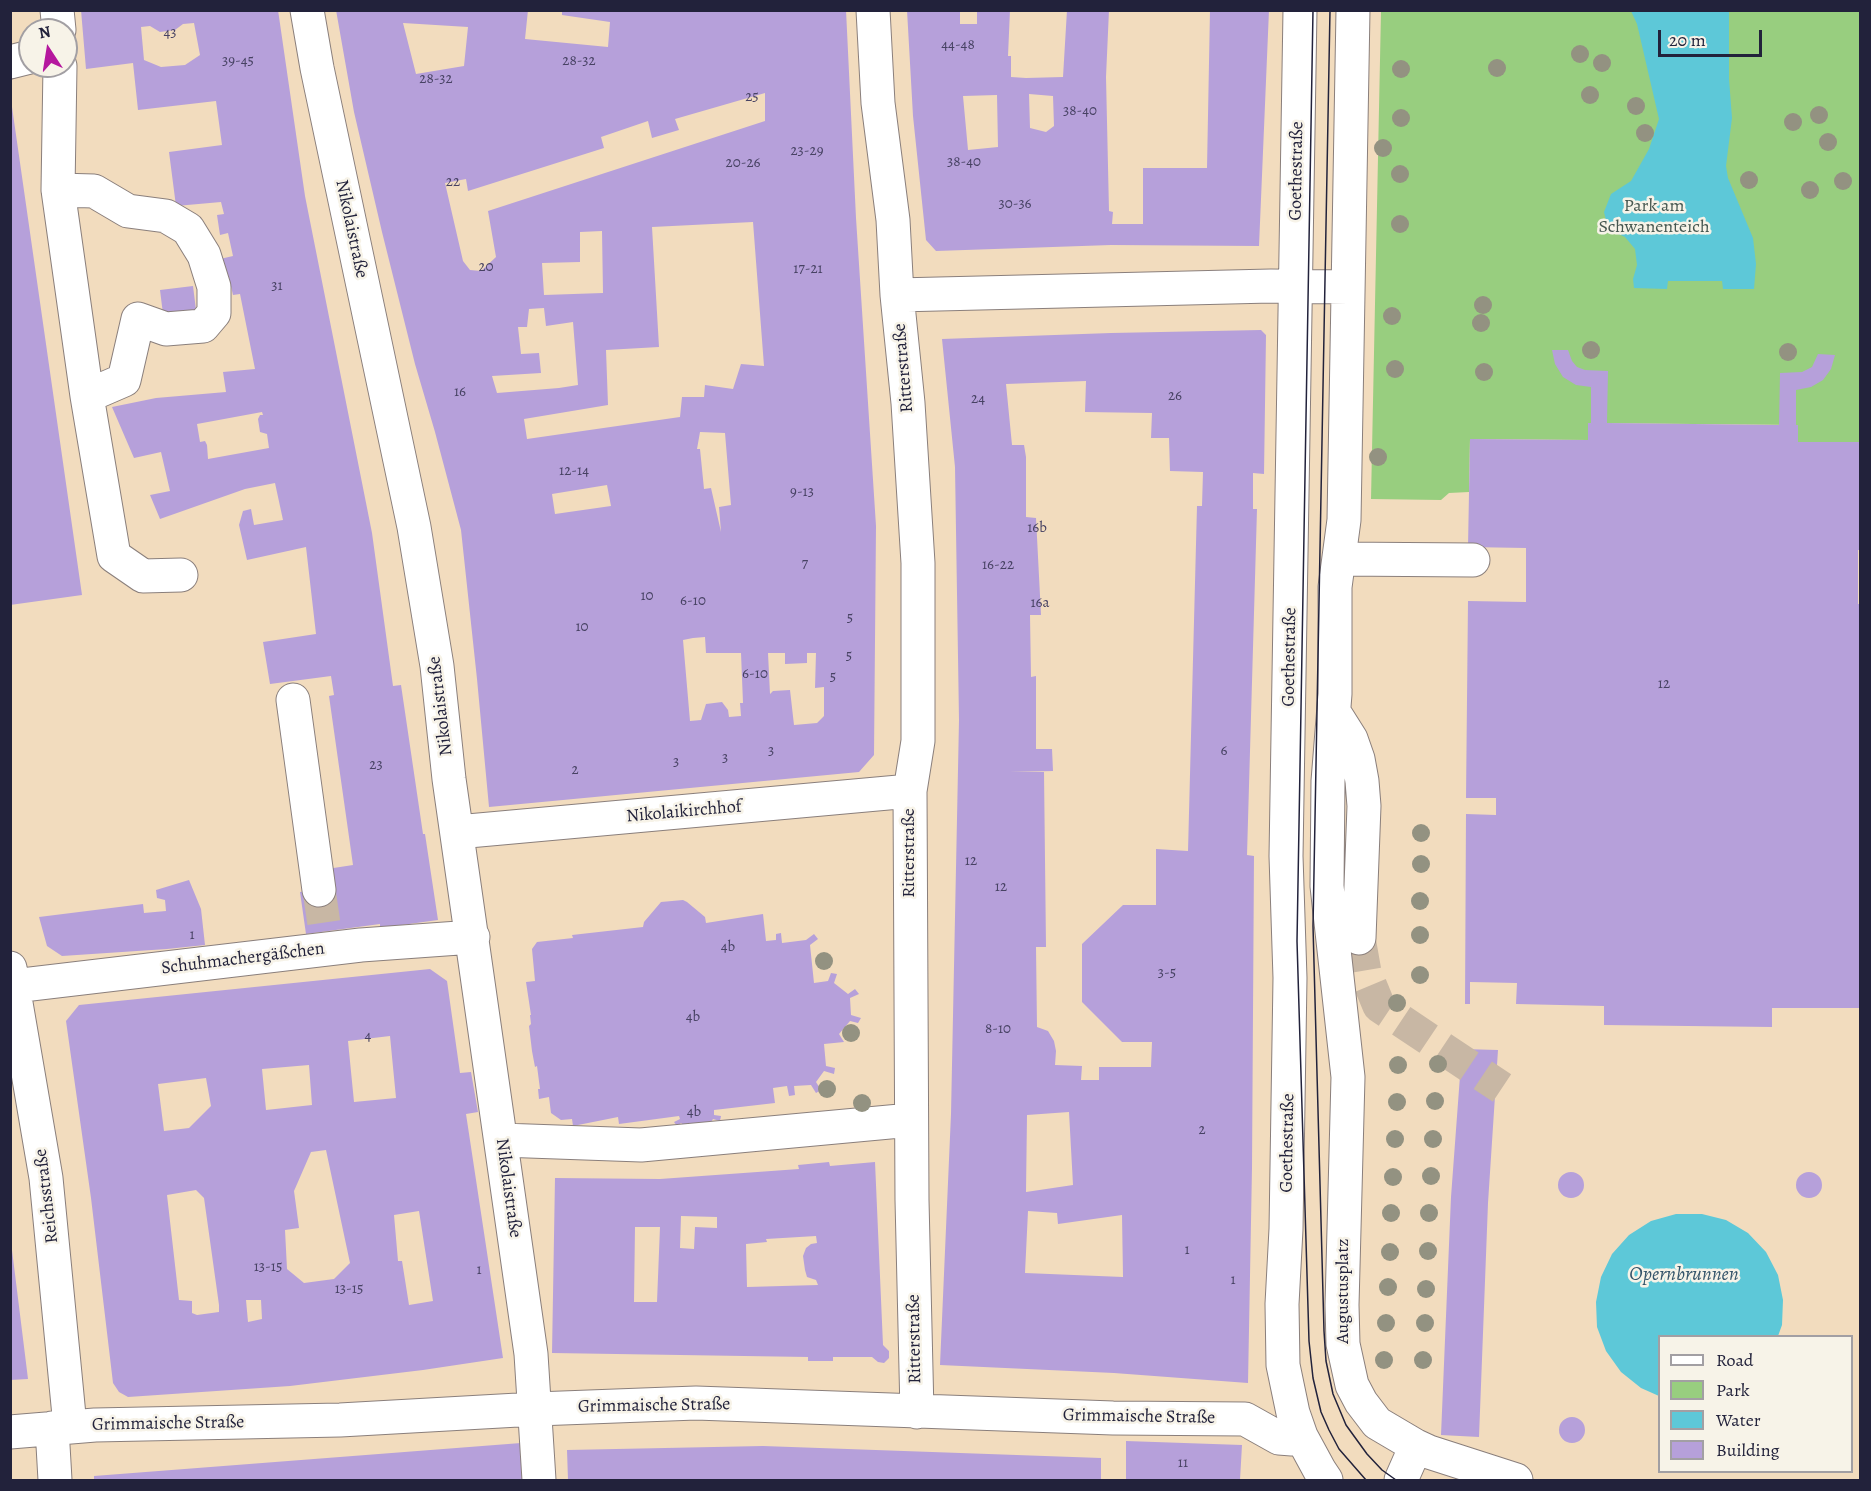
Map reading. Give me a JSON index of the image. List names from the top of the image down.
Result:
{
  "streets": {
    "street": [
      "Goethestraße",
      "Nikolaistraße",
      "Ritterstraße",
      "Nikolaikirchhof",
      "Schuhmachergäßchen",
      "Reichsstraße",
      "Augustusplatz",
      "Grimmaische Straße"
    ]
  },
  "crossings": [
    ["Nikolaistraße", "Nikolaikirchhof"],
    ["Nikolaistraße", "Schuhmachergäßchen"],
    ["Nikolaistraße", "Grimmaische Straße"],
    ["Ritterstraße", "Nikolaikirchhof"],
    ["Ritterstraße", "Grimmaische Straße"],
    ["Schuhmachergäßchen", "Reichsstraße"],
    ["Reichsstraße", "Grimmaische Straße"]
  ],
  "water": ["Opernbrunnen"],
  "parks": ["Park am Schwanenteich"],
  "house_numbers": [
    "43",
    "44-48",
    "39-45",
    "28-32",
    "28-32",
    "25",
    "38-40",
    "23-29",
    "38-40",
    "20-26",
    "22",
    "30-36",
    "20",
    "17-21",
    "31",
    "16",
    "26",
    "24",
    "12-14",
    "9-13",
    "16b",
    "7",
    "16-22",
    "10",
    "6-10",
    "16a",
    "5",
    "10",
    "5",
    "6-10",
    "5",
    "12",
    "3",
    "6",
    "3",
    "3",
    "23",
    "2",
    "12",
    "12",
    "1",
    "4b",
    "3-5",
    "4b",
    "8-10",
    "4",
    "4b",
    "2",
    "1",
    "13-15",
    "1",
    "1",
    "13-15",
    "11"
  ],
  "legend": [
    "Road",
    "Park",
    "Water",
    "Building"
  ],
  "scale_bar": "20 m",
  "north": "top"
}
